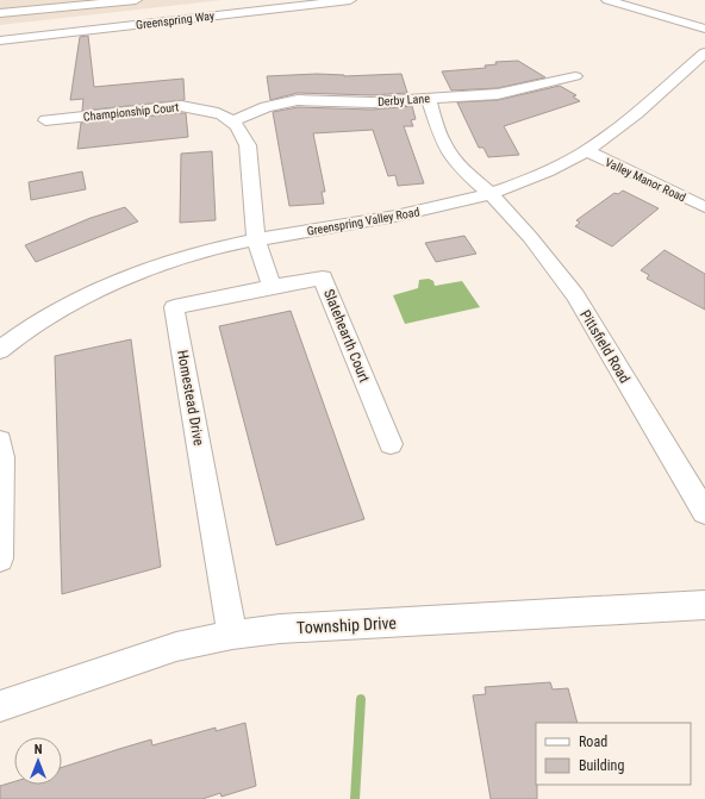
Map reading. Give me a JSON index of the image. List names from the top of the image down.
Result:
{
  "streets": {
    "street": [
      "Greenspring Way",
      "Derby Lane",
      "Championship Court",
      "Valley Manor Road",
      "Greenspring Valley Road",
      "Slatehearth Court",
      "Pittsfield Road",
      "Homestead Drive",
      "Township Drive"
    ]
  },
  "crossings": [
    ["Derby Lane", "Championship Court"],
    ["Derby Lane", "Pittsfield Road"],
    ["Valley Manor Road", "Greenspring Valley Road"],
    ["Greenspring Valley Road", "Pittsfield Road"],
    ["Slatehearth Court", "Homestead Drive"],
    ["Homestead Drive", "Township Drive"]
  ],
  "legend": ["Road", "Building"],
  "north": "top"
}
